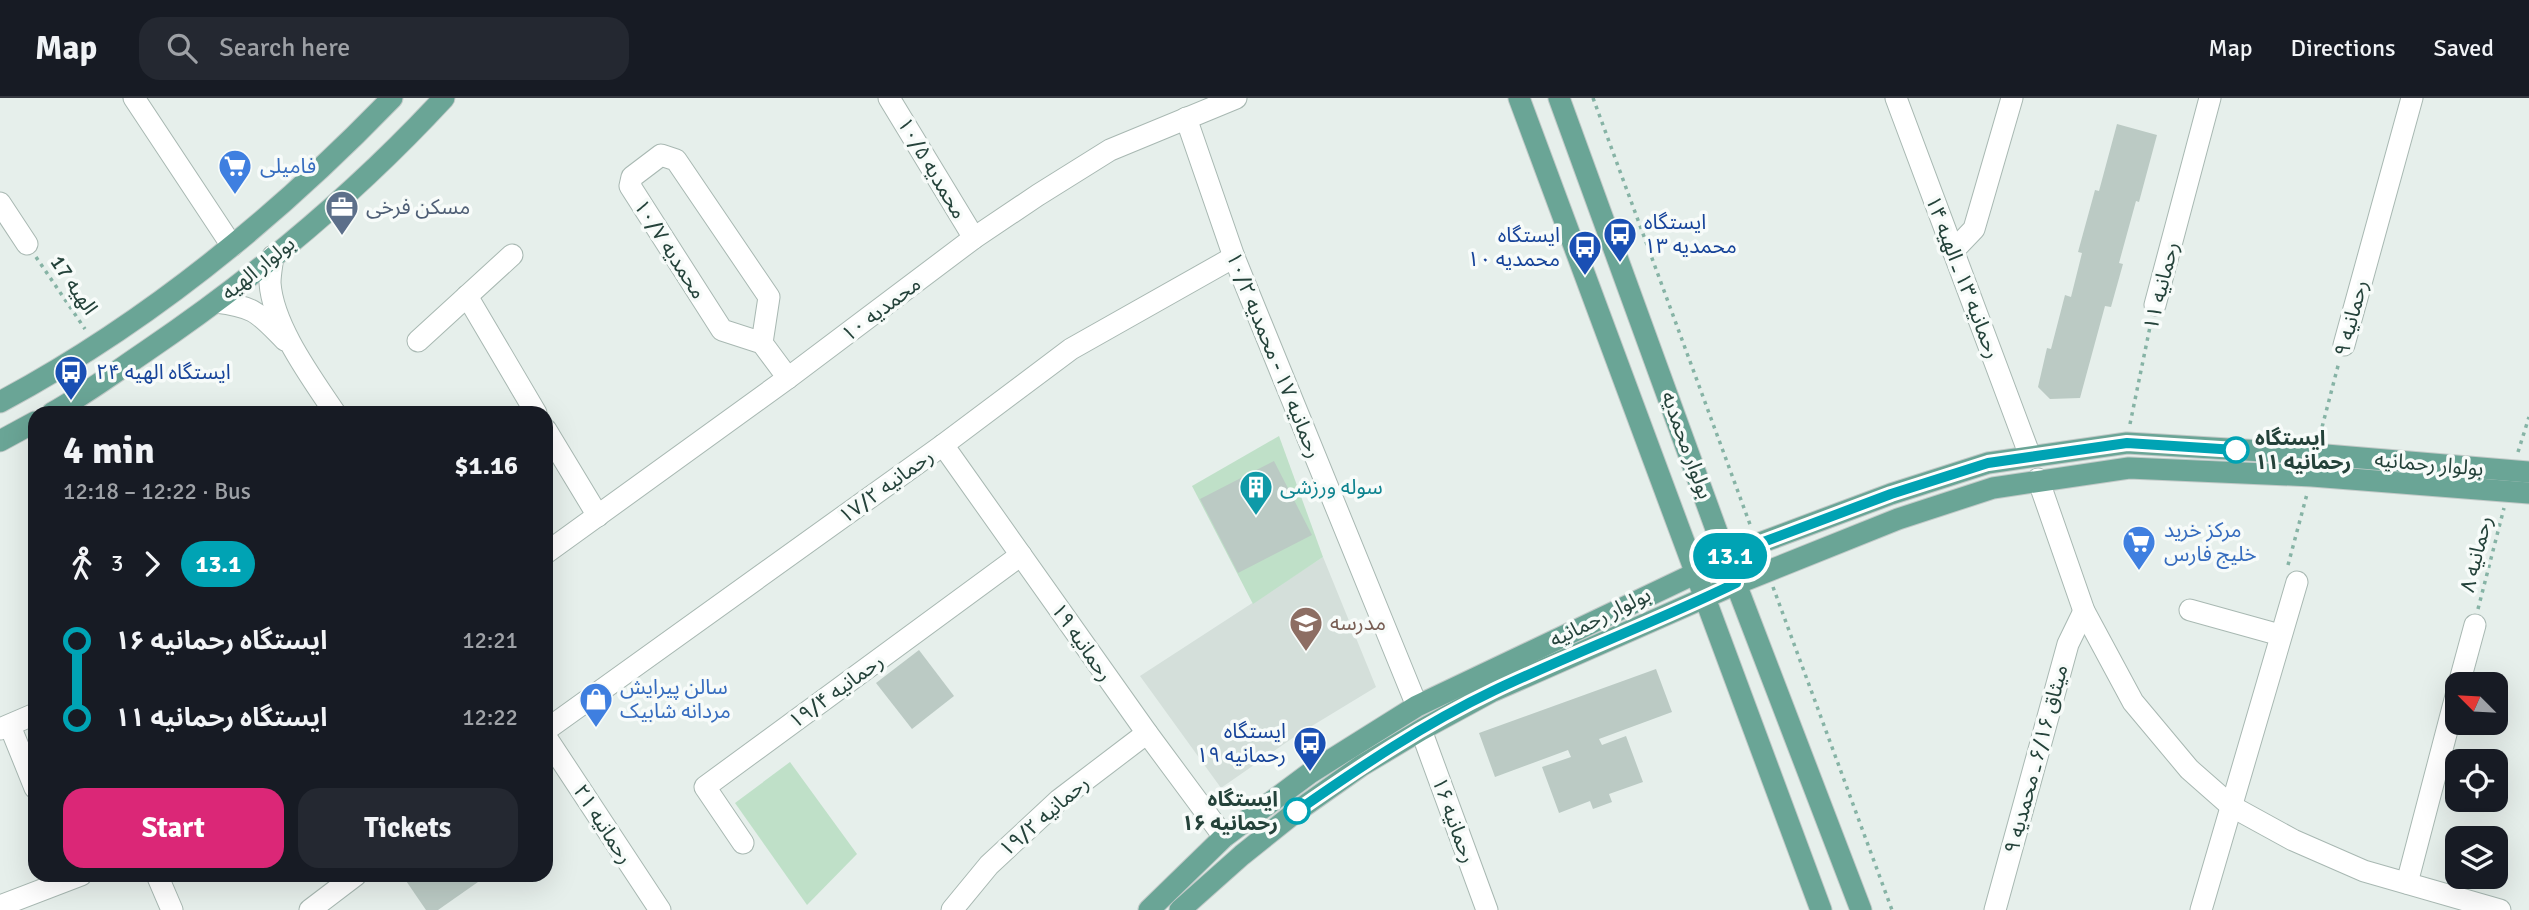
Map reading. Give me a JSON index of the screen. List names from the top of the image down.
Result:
{
  "streets": {
    "main road": ["بولوار الهیه", "بولوار محمدیه", "بولوار رحمانیه"],
    "street": [
      "محمدیه ۱۰/۵",
      "محمدیه ۱۰/۷",
      "رحمانیه ۱۳ ـ الهیه ۱۴",
      "رحمانیه ۱۱",
      "محمدیه ۱۰",
      "رحمانیه ۹",
      "رحمانیه ۱۷ - محمدیه ۱۰/۲",
      "رحمانیه ۱۷/۲",
      "رحمانیه ۱۹",
      "رحمانیه ۱۹/۴",
      "میثاق ۶/۱۶ ـ محمدیه ۹",
      "رحمانیه ۱۹/۲",
      "رحمانیه ۱۶",
      "رحمانیه ۲۱"
    ],
    "path": ["الهیه 17", "رحمانیه ۸"]
  },
  "crossings": [
    ["محمدیه ۱۰/۵", "محمدیه ۱۰"],
    ["بولوار الهیه", "الهیه 17"],
    ["رحمانیه ۱۳ ـ الهیه ۱۴", "بولوار رحمانیه"],
    ["رحمانیه ۱۱", "بولوار رحمانیه"],
    ["محمدیه ۱۰", "رحمانیه ۱۷ - محمدیه ۱۰/۲"],
    ["رحمانیه ۹", "بولوار رحمانیه"],
    ["رحمانیه ۱۷ - محمدیه ۱۰/۲", "بولوار رحمانیه"],
    ["رحمانیه ۱۷ - محمدیه ۱۰/۲", "رحمانیه ۱۷/۲"],
    ["بولوار محمدیه", "بولوار رحمانیه"],
    ["بولوار رحمانیه", "رحمانیه ۸"],
    ["بولوار رحمانیه", "رحمانیه ۱۹"],
    ["بولوار رحمانیه", "رحمانیه ۱۶"],
    ["رحمانیه ۱۷/۲", "رحمانیه ۱۹"],
    ["رحمانیه ۱۹", "رحمانیه ۱۹/۴"],
    ["رحمانیه ۱۹", "رحمانیه ۱۹/۲"]
  ],
  "places": {
    "supermarket": ["فامیلی", "مرکز خرید خلیج فارس"],
    "office": ["مسکن فرخی"],
    "bus stop": [
      "ایستگاه محمدیه ۱۳",
      "ایستگاه محمدیه ۱۰",
      "ایستگاه الهیه ۲۴",
      "ایستگاه رحمانیه ۱۹"
    ],
    "other": ["ایستگاه رحمانیه ۱۱", "ایستگاه رحمانیه ۱۶"],
    "building": ["سوله ورزشی"],
    "school or university": ["مدرسه"],
    "shop": ["سالن پیرایش مردانه شابیک"]
  },
  "lines": ["bus line 13.1"],
  "north": "top left",
  "page": {
    "header": "Map",
    "search": "Search here",
    "nav": ["Map", "Directions", "Saved"],
    "on_map": "13.1",
    "heading": ["4 min", "12:18 – 12:22 · Bus", "$1.16"],
    "legs": ["3", "13.1"],
    "list": [
      {
        "name": "ایستگاه رحمانیه ۱۶",
        "value": "12:21"
      },
      {
        "name": "ایستگاه رحمانیه ۱۱",
        "value": "12:22"
      }
    ],
    "buttons": ["Start", "Tickets"]
  }
}
